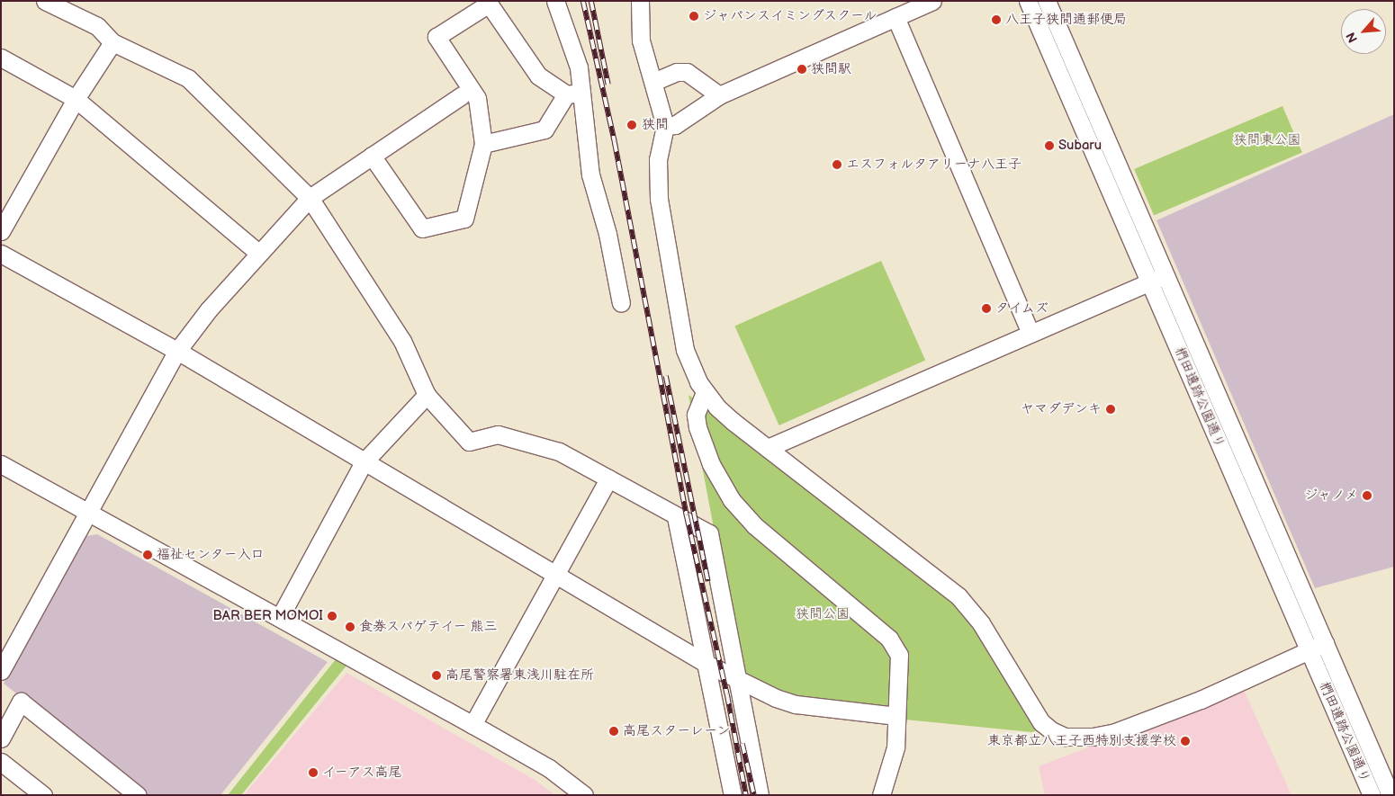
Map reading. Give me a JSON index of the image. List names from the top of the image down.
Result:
{
  "streets": {
    "street": ["椚田遺跡公園通り"]
  },
  "parks": ["狭間東公園", "狭間公園"],
  "places": [
    "ジャパンスイミングスクール",
    "八王子狭間通郵便局",
    "狭間駅",
    "狭間",
    "Subaru",
    "エスフォルタアリーナ八王子",
    "タイムズ",
    "ヤマダデンキ",
    "ジャノメ",
    "福祉センター入口",
    "BAR BER MOMOI",
    "食券スパゲテイー 熊三",
    "高尾警察署東浅川駐在所",
    "高尾スターレーン",
    "東京都立八王子西特別支援学校",
    "イーアス高尾"
  ],
  "north": "bottom left"
}
